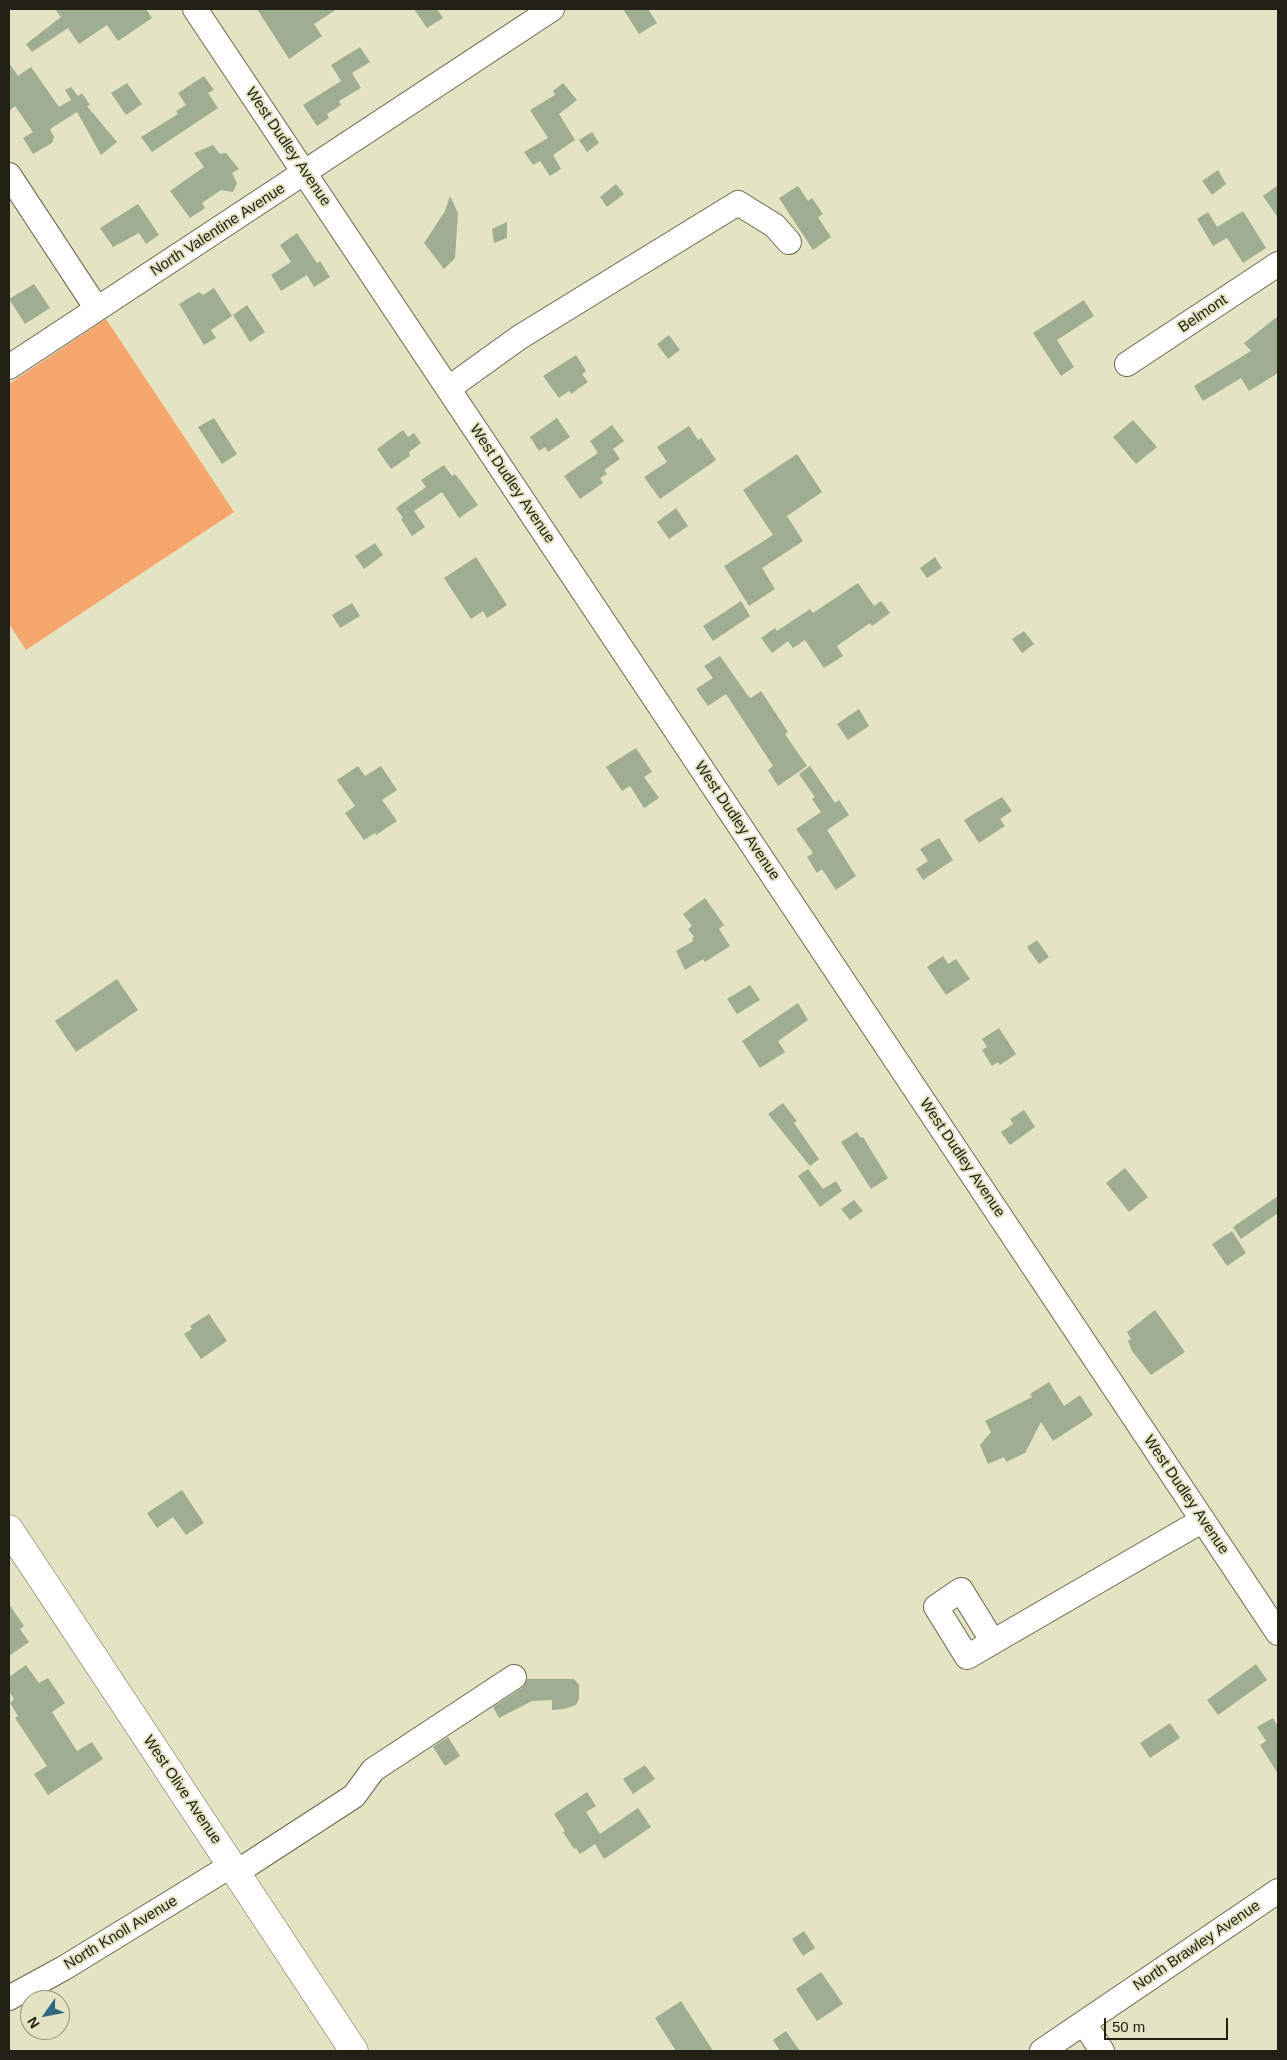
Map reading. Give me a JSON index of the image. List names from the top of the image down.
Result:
{
  "streets": {
    "main road": ["West Olive Avenue"],
    "street": [
      "West Dudley Avenue",
      "North Valentine Avenue",
      "Belmont",
      "North Knoll Avenue",
      "North Brawley Avenue"
    ]
  },
  "crossings": [
    ["West Dudley Avenue", "North Valentine Avenue"],
    ["West Olive Avenue", "North Knoll Avenue"]
  ],
  "scale_bar": "50 m",
  "north": "bottom left"
}
